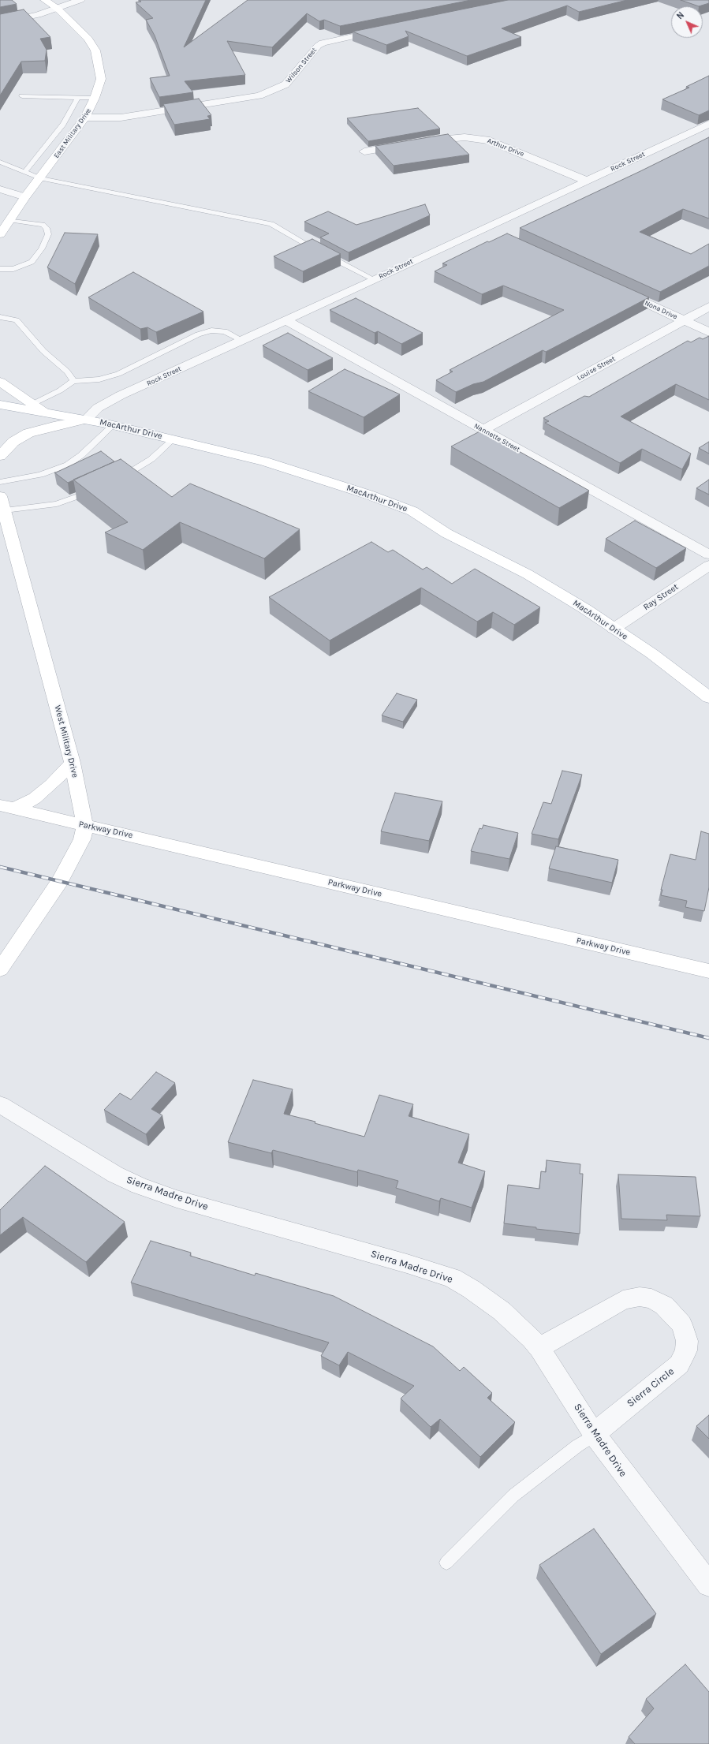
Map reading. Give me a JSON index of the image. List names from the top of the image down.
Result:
{
  "streets": {
    "street": [
      "Wilson Street",
      "East Military Drive",
      "Arthur Drive",
      "Rock Street",
      "Nona Drive",
      "Louise Street",
      "MacArthur Drive",
      "Nannette Street",
      "Ray Street",
      "West Military Drive",
      "Parkway Drive",
      "Sierra Madre Drive",
      "Sierra Circle"
    ]
  },
  "crossings": [
    ["Wilson Street", "East Military Drive"],
    ["Arthur Drive", "Rock Street"],
    ["Rock Street", "MacArthur Drive"],
    ["Rock Street", "Nannette Street"],
    ["Nona Drive", "Louise Street"],
    ["Louise Street", "Nannette Street"],
    ["MacArthur Drive", "Ray Street"],
    ["West Military Drive", "Parkway Drive"],
    ["Sierra Madre Drive", "Sierra Circle"]
  ],
  "north": "top left"
}
